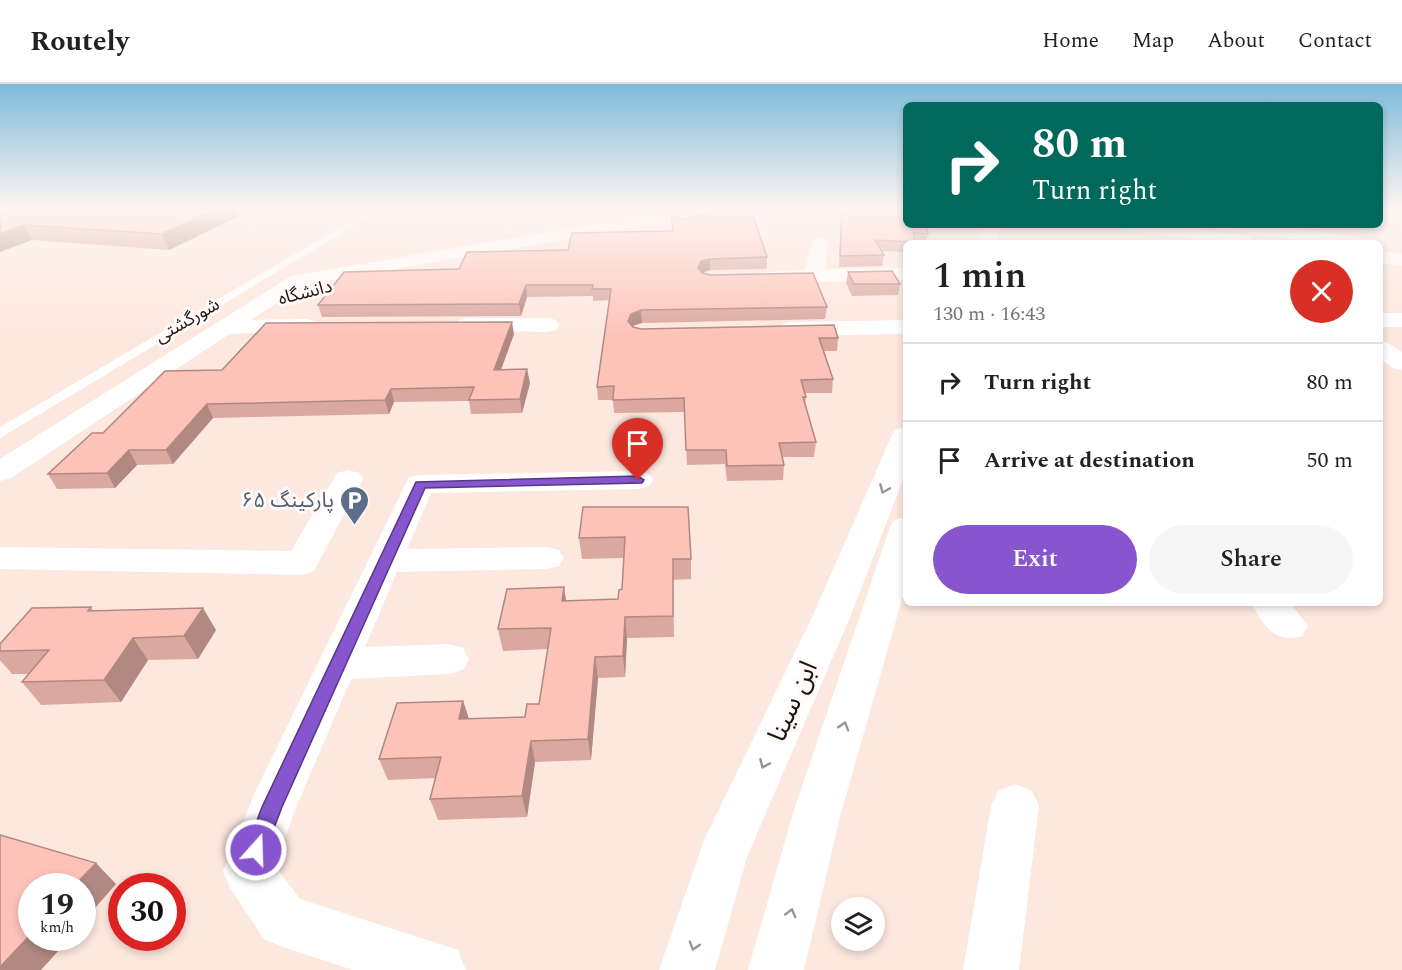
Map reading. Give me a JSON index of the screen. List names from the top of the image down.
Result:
{
  "streets": {
    "street": ["دانشگاه", "ابن سینا"],
    "lane": ["شورگشتی"]
  },
  "places": {
    "parking": ["پارکینگ ۶۵"]
  },
  "page": {
    "header": "Routely",
    "nav": [
      "Home",
      "Map",
      "About",
      "Contact"
    ],
    "turn": ["80 m", "Turn right"],
    "heading": ["1 min", "130 m · 16:43"],
    "list": [
      {
        "name": "Turn right",
        "value": "80 m"
      },
      {
        "name": "Arrive at destination",
        "value": "50 m"
      }
    ],
    "buttons": ["Exit", "Share"],
    "speed": "19 km/h",
    "limit": "30"
  }
}
